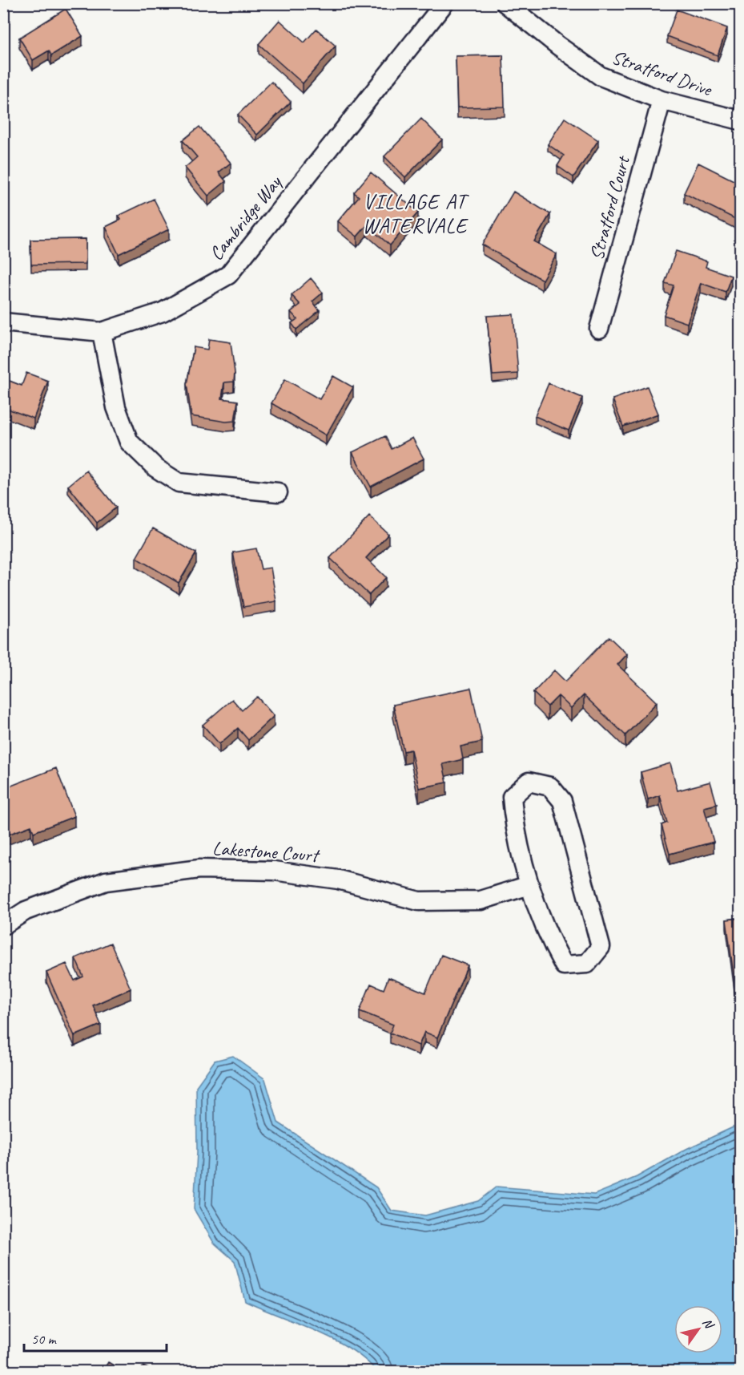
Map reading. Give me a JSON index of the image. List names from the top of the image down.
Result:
{
  "streets": {
    "street": [
      "Stratford Drive",
      "Stratford Court",
      "Cambridge Way",
      "Lakestone Court"
    ]
  },
  "crossings": [
    ["Stratford Drive", "Stratford Court"]
  ],
  "districts": ["VILLAGE AT WATERVALE"],
  "scale_bar": "50 m",
  "north": "top right"
}
